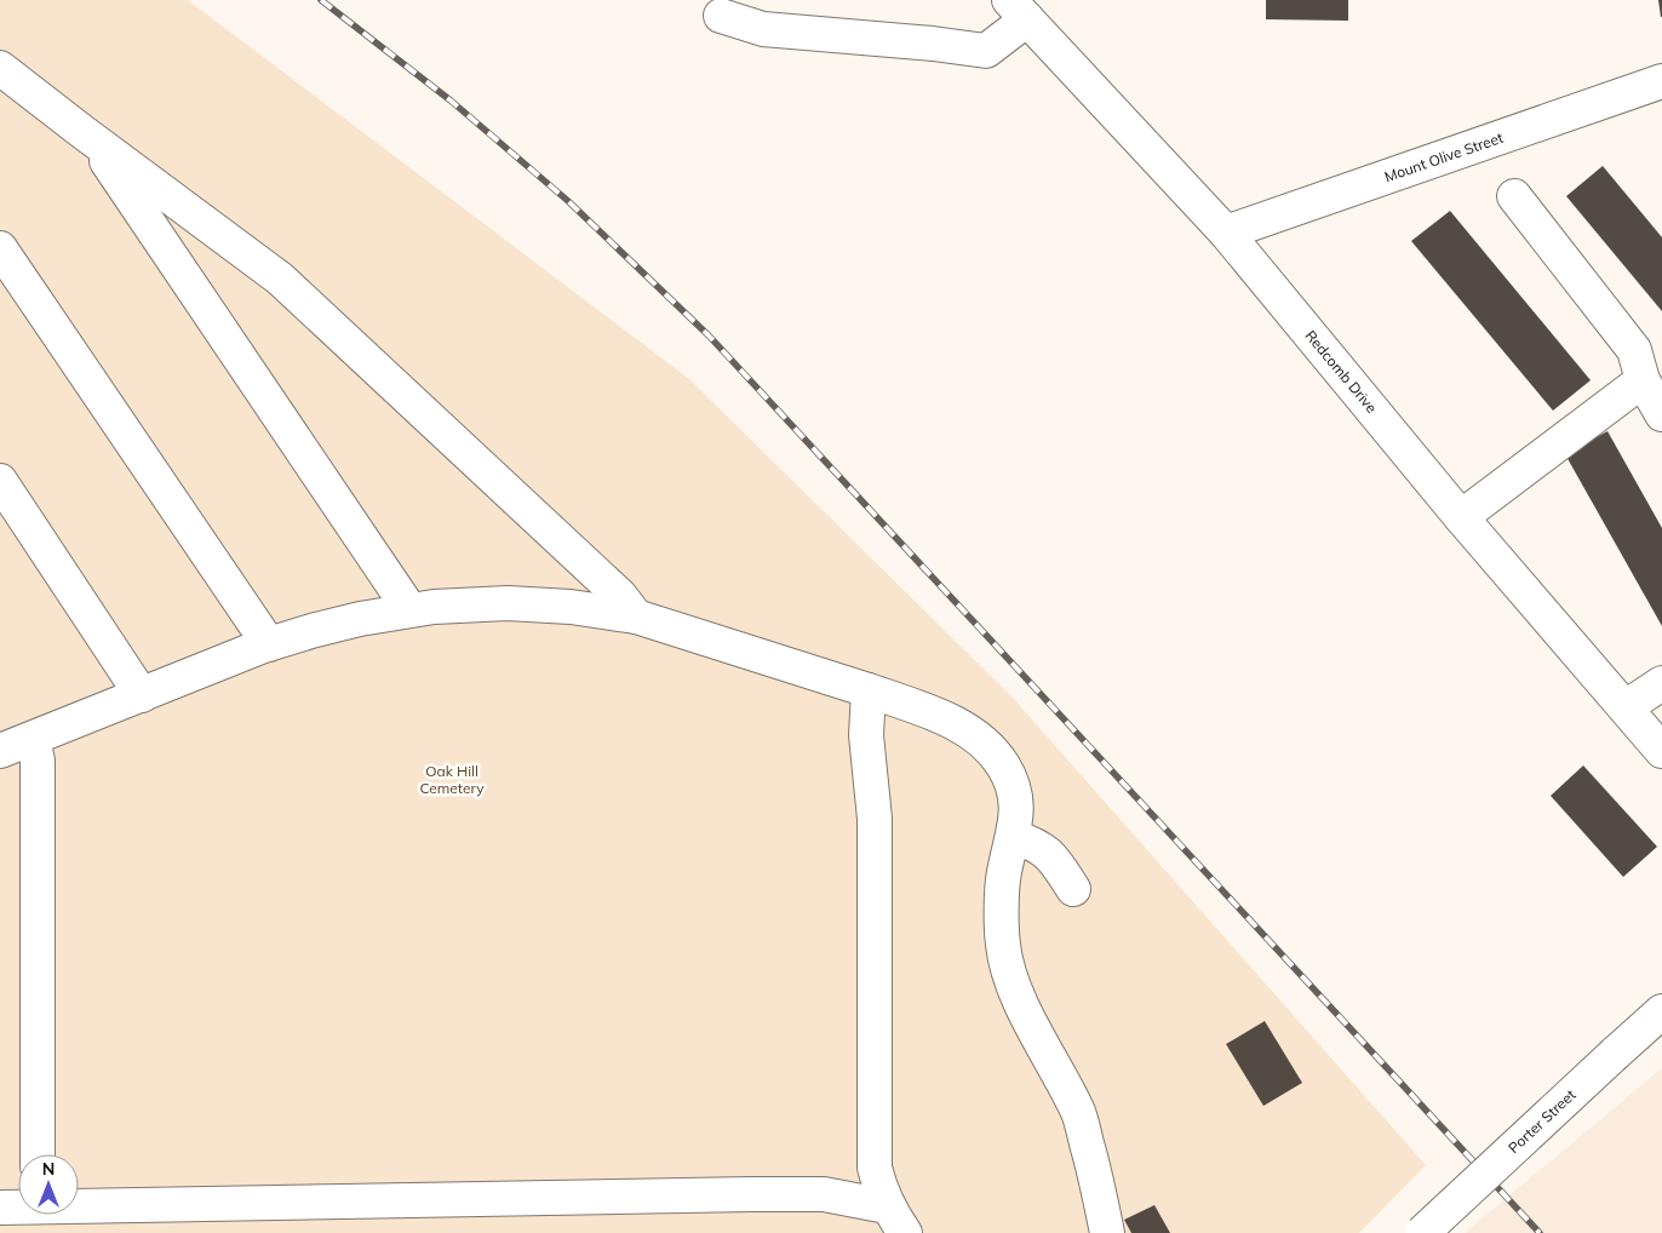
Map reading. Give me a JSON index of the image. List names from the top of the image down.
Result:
{
  "streets": {
    "street": ["Mount Olive Street", "Redcomb Drive", "Porter Street"]
  },
  "crossings": [
    ["Mount Olive Street", "Redcomb Drive"]
  ],
  "parks": ["Oak Hill Cemetery"],
  "north": "top"
}
